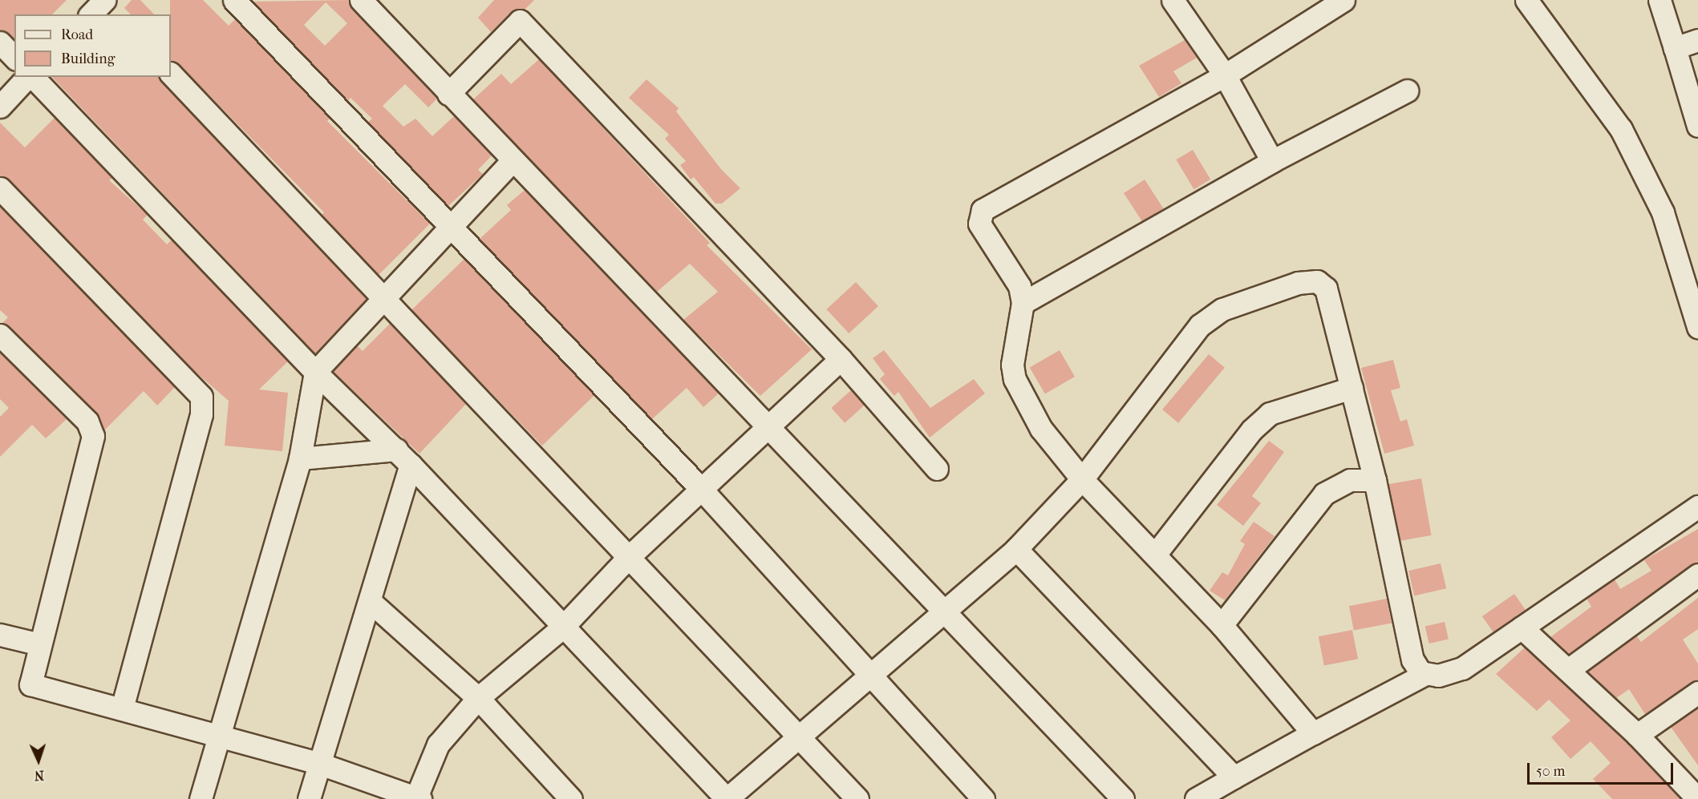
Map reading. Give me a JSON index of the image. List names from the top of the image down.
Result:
{
  "legend": ["Road", "Building"],
  "scale_bar": "50 m",
  "north": "bottom"
}
